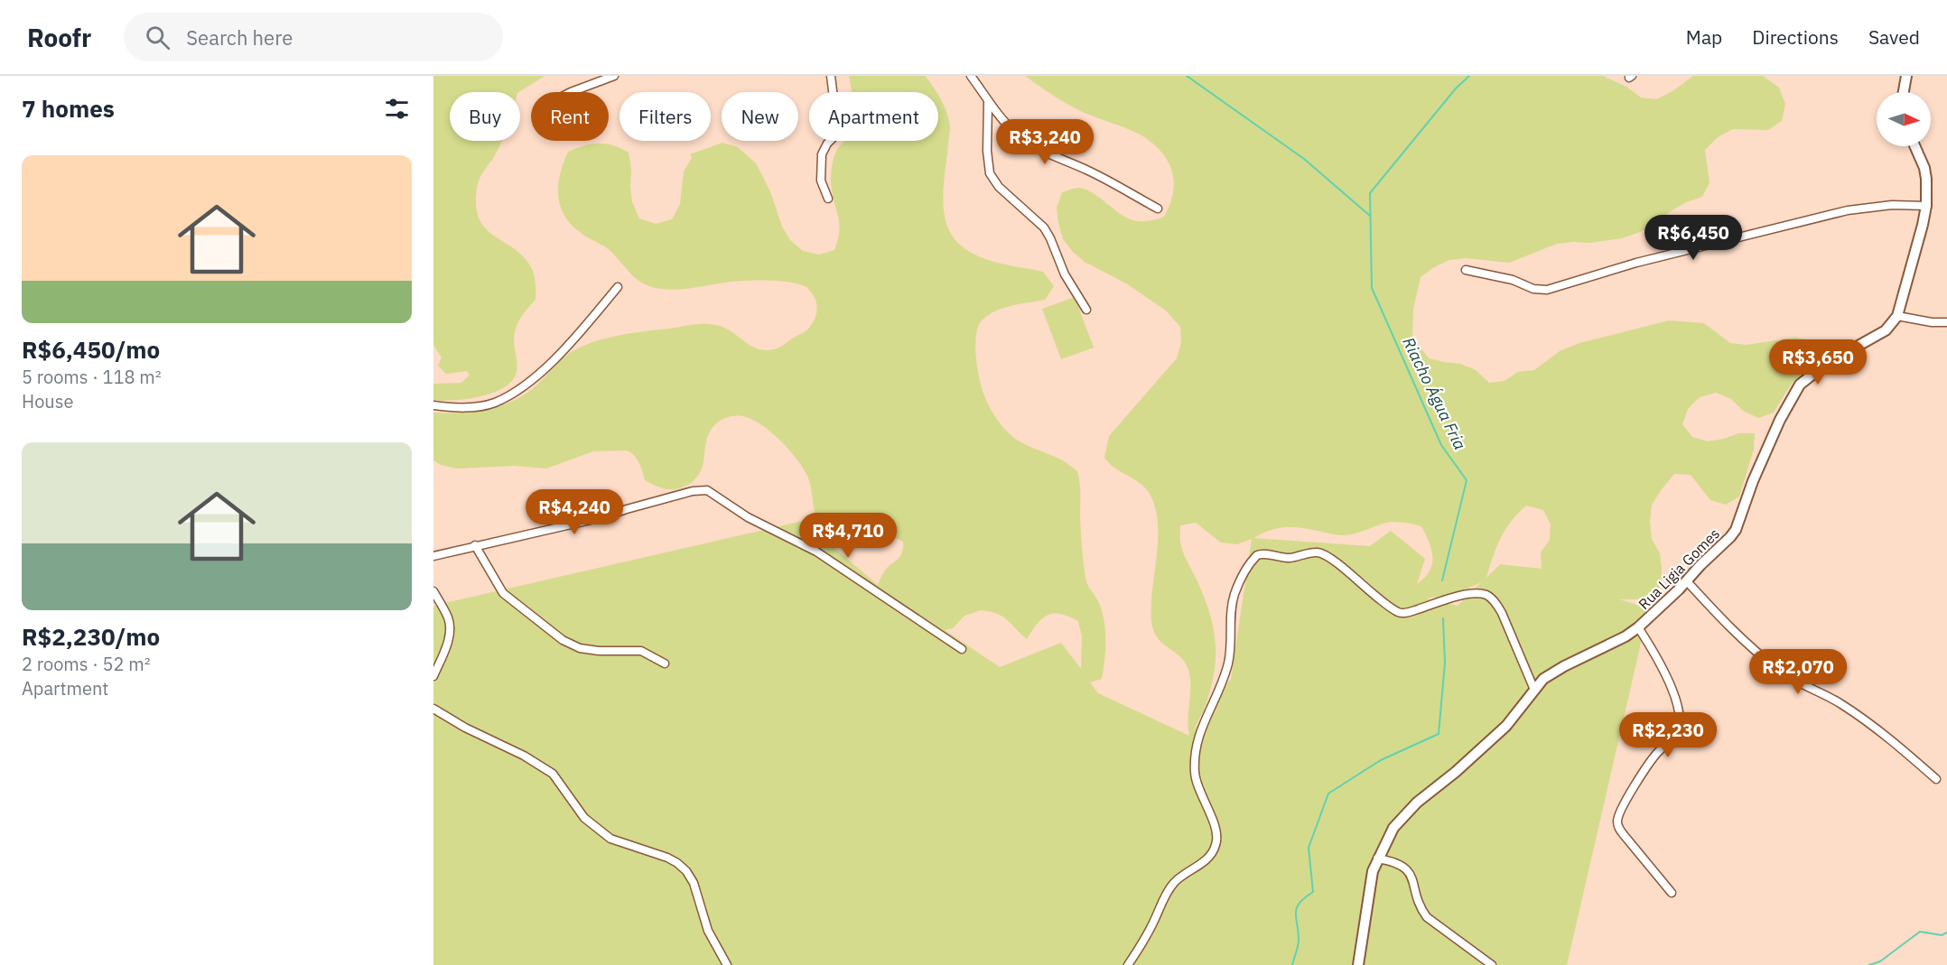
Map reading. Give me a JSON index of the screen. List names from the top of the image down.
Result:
{
  "streets": {
    "street": ["Rua Ligia Gomes"]
  },
  "water": ["Riacho Água Fria"],
  "north": "right",
  "page": {
    "header": "Roofr",
    "search": "Search here",
    "nav": ["Map", "Directions", "Saved"],
    "heading": "7 homes",
    "chip": [
      "Buy",
      "Rent",
      "Filters",
      "New",
      "Apartment"
    ],
    "price": [
      "R$3,240",
      "R$6,450",
      "R$3,650",
      "R$4,240",
      "R$4,710",
      "R$2,070",
      "R$2,230"
    ],
    "list": [
      {
        "name": "R$6,450/mo",
        "note": "5 rooms · 118 m² · House"
      },
      {
        "name": "R$2,230/mo",
        "note": "2 rooms · 52 m² · Apartment"
      }
    ]
  }
}
